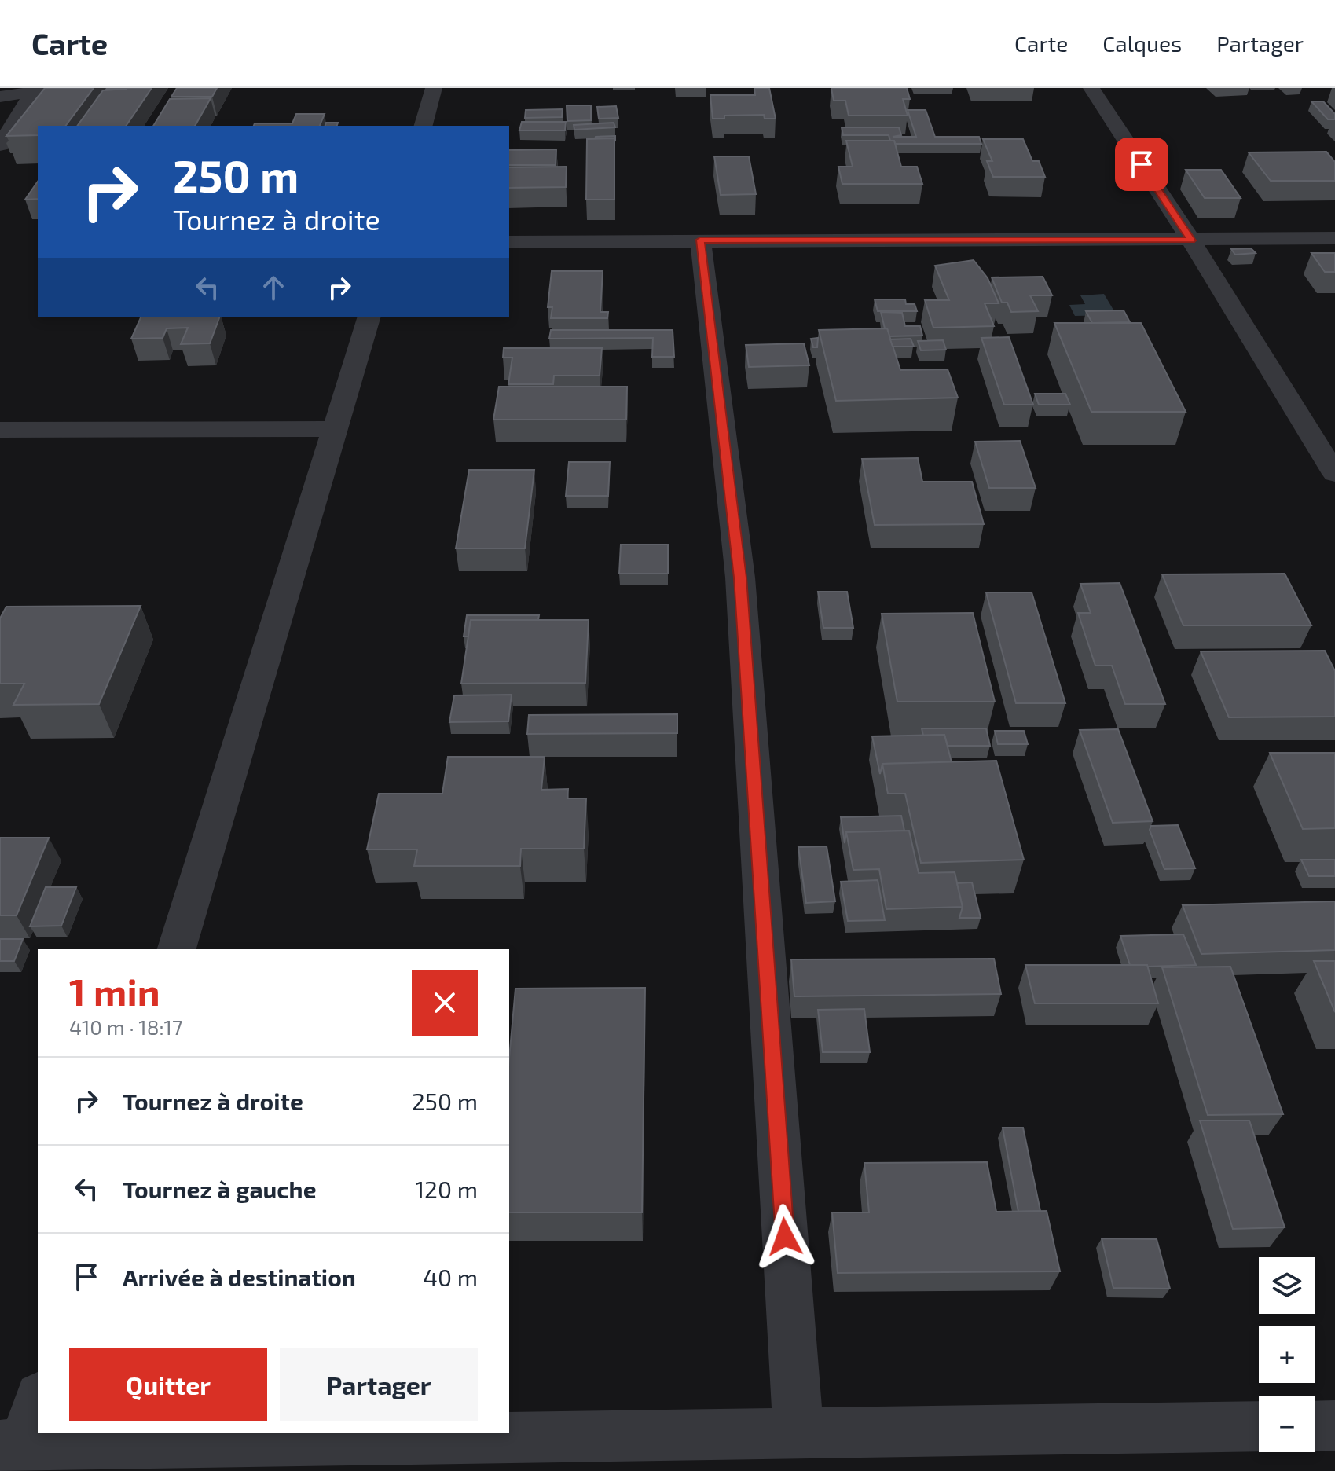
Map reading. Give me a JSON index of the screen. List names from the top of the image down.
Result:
{
  "page": {
    "header": "Carte",
    "nav": ["Carte", "Calques", "Partager"],
    "turn": ["250 m", "Tournez à droite"],
    "heading": ["1 min", "410 m · 18:17"],
    "list": [
      {
        "name": "Tournez à droite",
        "value": "250 m"
      },
      {
        "name": "Tournez à gauche",
        "value": "120 m"
      },
      {
        "name": "Arrivée à destination",
        "value": "40 m"
      }
    ],
    "map_buttons": ["+", "−"],
    "buttons": ["Quitter", "Partager"]
  }
}
